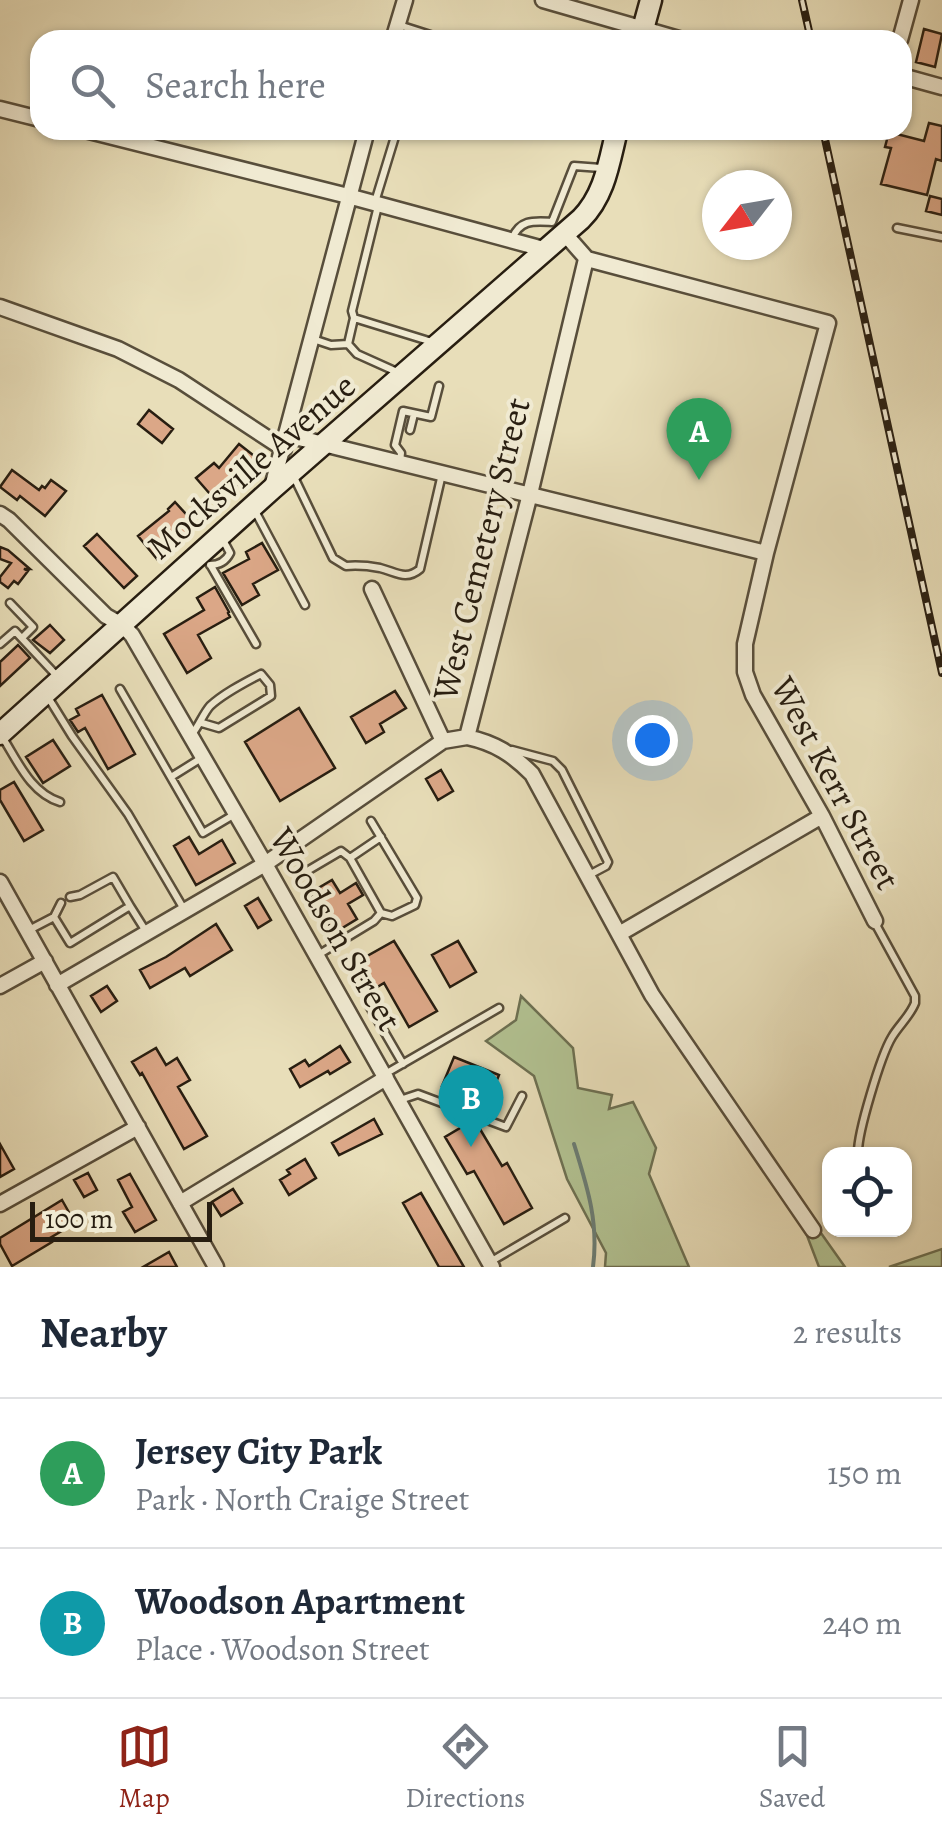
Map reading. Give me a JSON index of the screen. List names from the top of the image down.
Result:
{
  "streets": {
    "street": [
      "Mocksville Avenue",
      "West Cemetery Street",
      "West Kerr Street",
      "Woodson Street"
    ]
  },
  "crossings": [
    ["Mocksville Avenue", "Woodson Street"],
    ["West Cemetery Street", "West Kerr Street"],
    ["West Cemetery Street", "Woodson Street"]
  ],
  "scale_bar": "100 m",
  "north": "bottom left",
  "page": {
    "search": "Search here",
    "pins": ["A", "B"],
    "scale": "100 m",
    "heading": ["Nearby", "2 results"],
    "list": [
      {
        "mark": "A",
        "name": "Jersey City Park",
        "note": "Park · North Craige Street",
        "value": "150 m"
      },
      {
        "mark": "B",
        "name": "Woodson Apartment",
        "note": "Place · Woodson Street",
        "value": "240 m"
      }
    ],
    "nav": ["Map", "Directions", "Saved"]
  }
}
